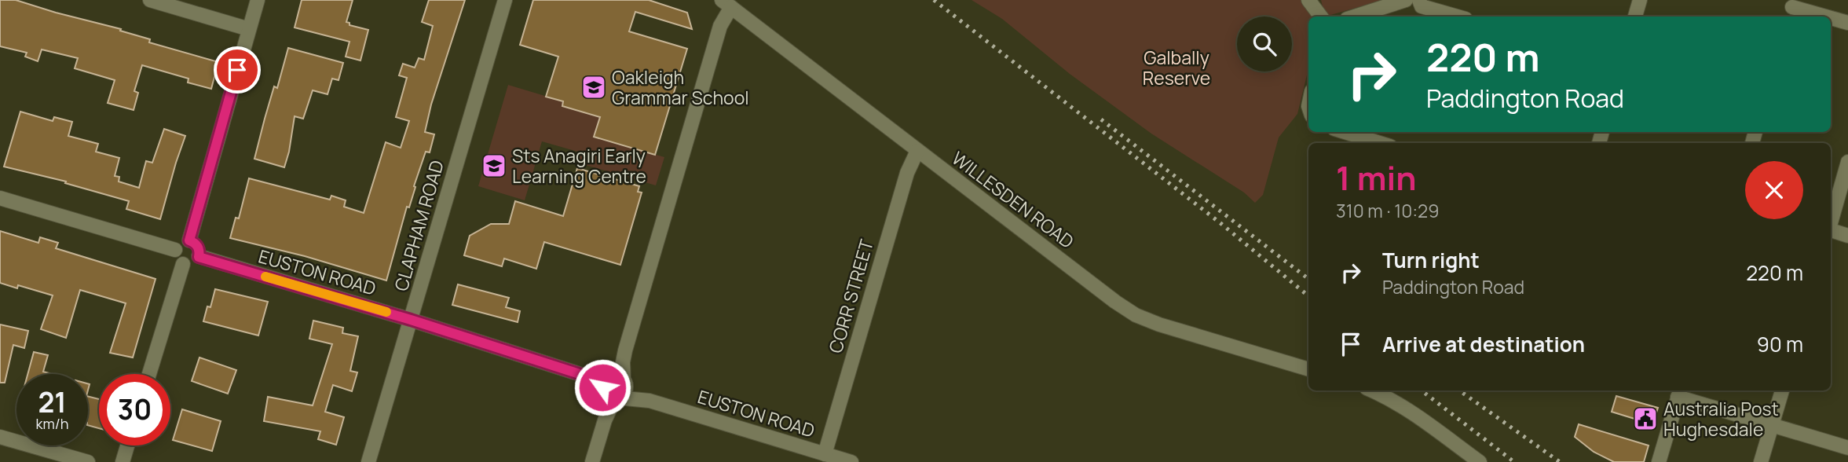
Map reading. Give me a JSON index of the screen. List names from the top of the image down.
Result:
{
  "streets": {
    "street": [
      "WILLESDEN ROAD",
      "CLAPHAM ROAD",
      "EUSTON ROAD",
      "CORR STREET"
    ]
  },
  "crossings": [
    ["WILLESDEN ROAD", "CORR STREET"],
    ["CLAPHAM ROAD", "EUSTON ROAD"],
    ["EUSTON ROAD", "CORR STREET"]
  ],
  "parks": ["Galbally Reserve"],
  "places": {
    "school or university": ["Oakleigh Grammar School", "Sts Anagiri Early Learning Centre"],
    "public building": ["Australia Post Hughesdale"]
  },
  "page": {
    "turn": ["220 m", "Paddington Road"],
    "heading": ["1 min", "310 m · 10:29"],
    "list": [
      {
        "name": "Turn right",
        "note": "Paddington Road",
        "value": "220 m"
      },
      {
        "name": "Arrive at destination",
        "value": "90 m"
      }
    ],
    "speed": "21 km/h",
    "limit": "30"
  }
}
